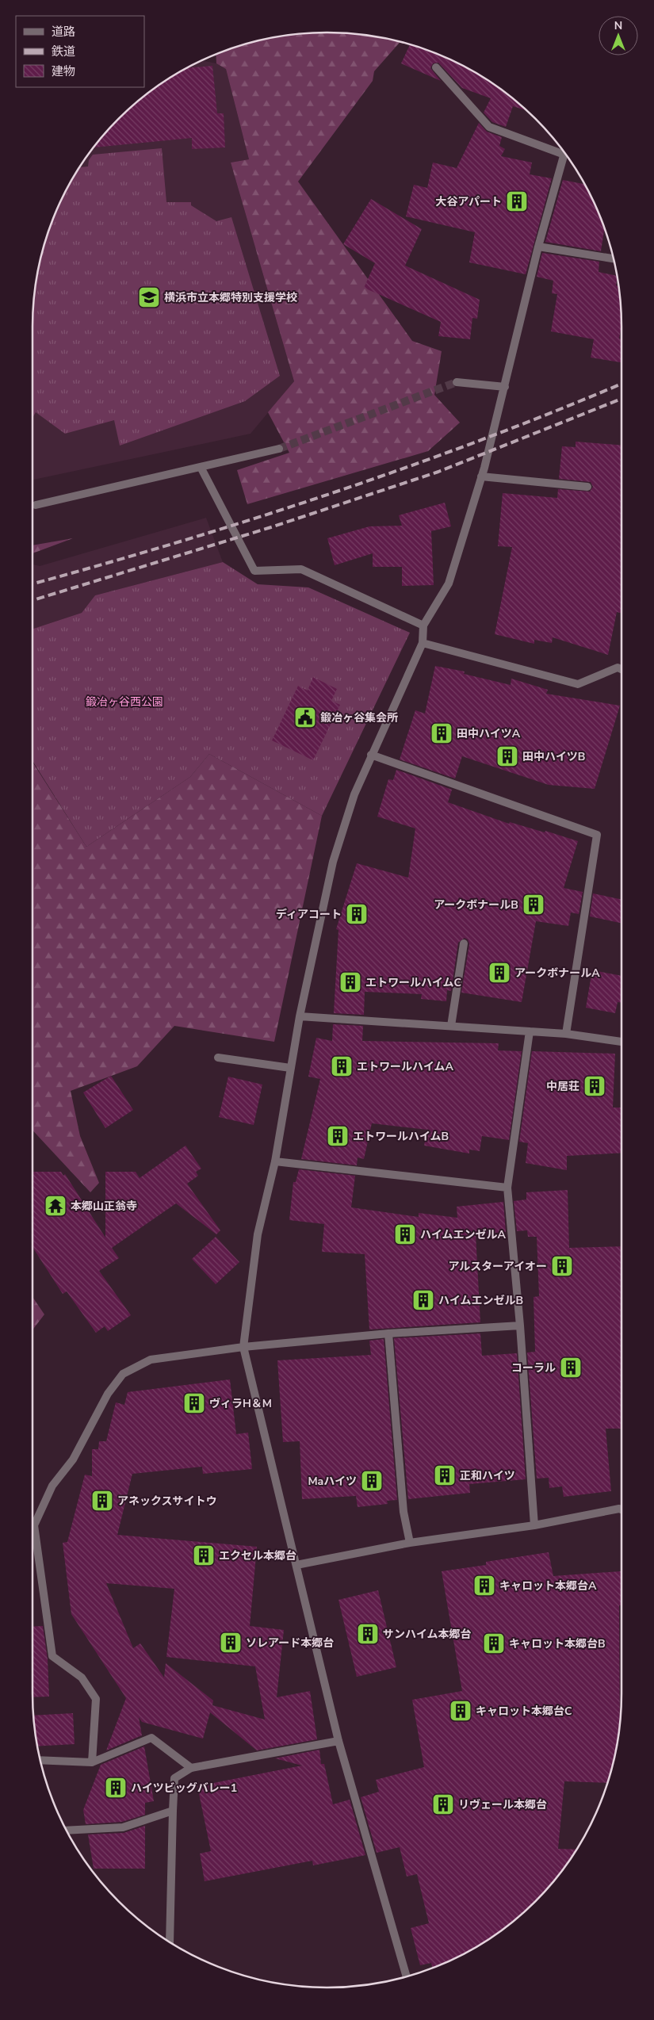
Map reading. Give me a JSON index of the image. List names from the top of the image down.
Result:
{
  "parks": ["鍛冶ヶ谷西公園"],
  "places": {
    "building": [
      "大谷アパート",
      "田中ハイツA",
      "田中ハイツB",
      "アークボナールB",
      "ディアコート",
      "アークボナールA",
      "エトワールハイムC",
      "エトワールハイムA",
      "中居荘",
      "エトワールハイムB",
      "ハイムエンゼルA",
      "アルスターアイオー",
      "ハイムエンゼルB",
      "コーラル",
      "ヴィラH＆M",
      "正和ハイツ",
      "Maハイツ",
      "アネックスサイトウ",
      "エクセル本郷台",
      "キャロット本郷台A",
      "サンハイム本郷台",
      "ソレアード本郷台",
      "キャロット本郷台B",
      "キャロット本郷台C",
      "ハイツビッグバレー1",
      "リヴェール本郷台"
    ],
    "school or university": ["横浜市立本郷特別支援学校"],
    "public building": ["鍛冶ヶ谷集会所"],
    "temple": ["本郷山正翁寺"]
  },
  "legend": ["道路", "鉄道", "建物"],
  "north": "top"
}
